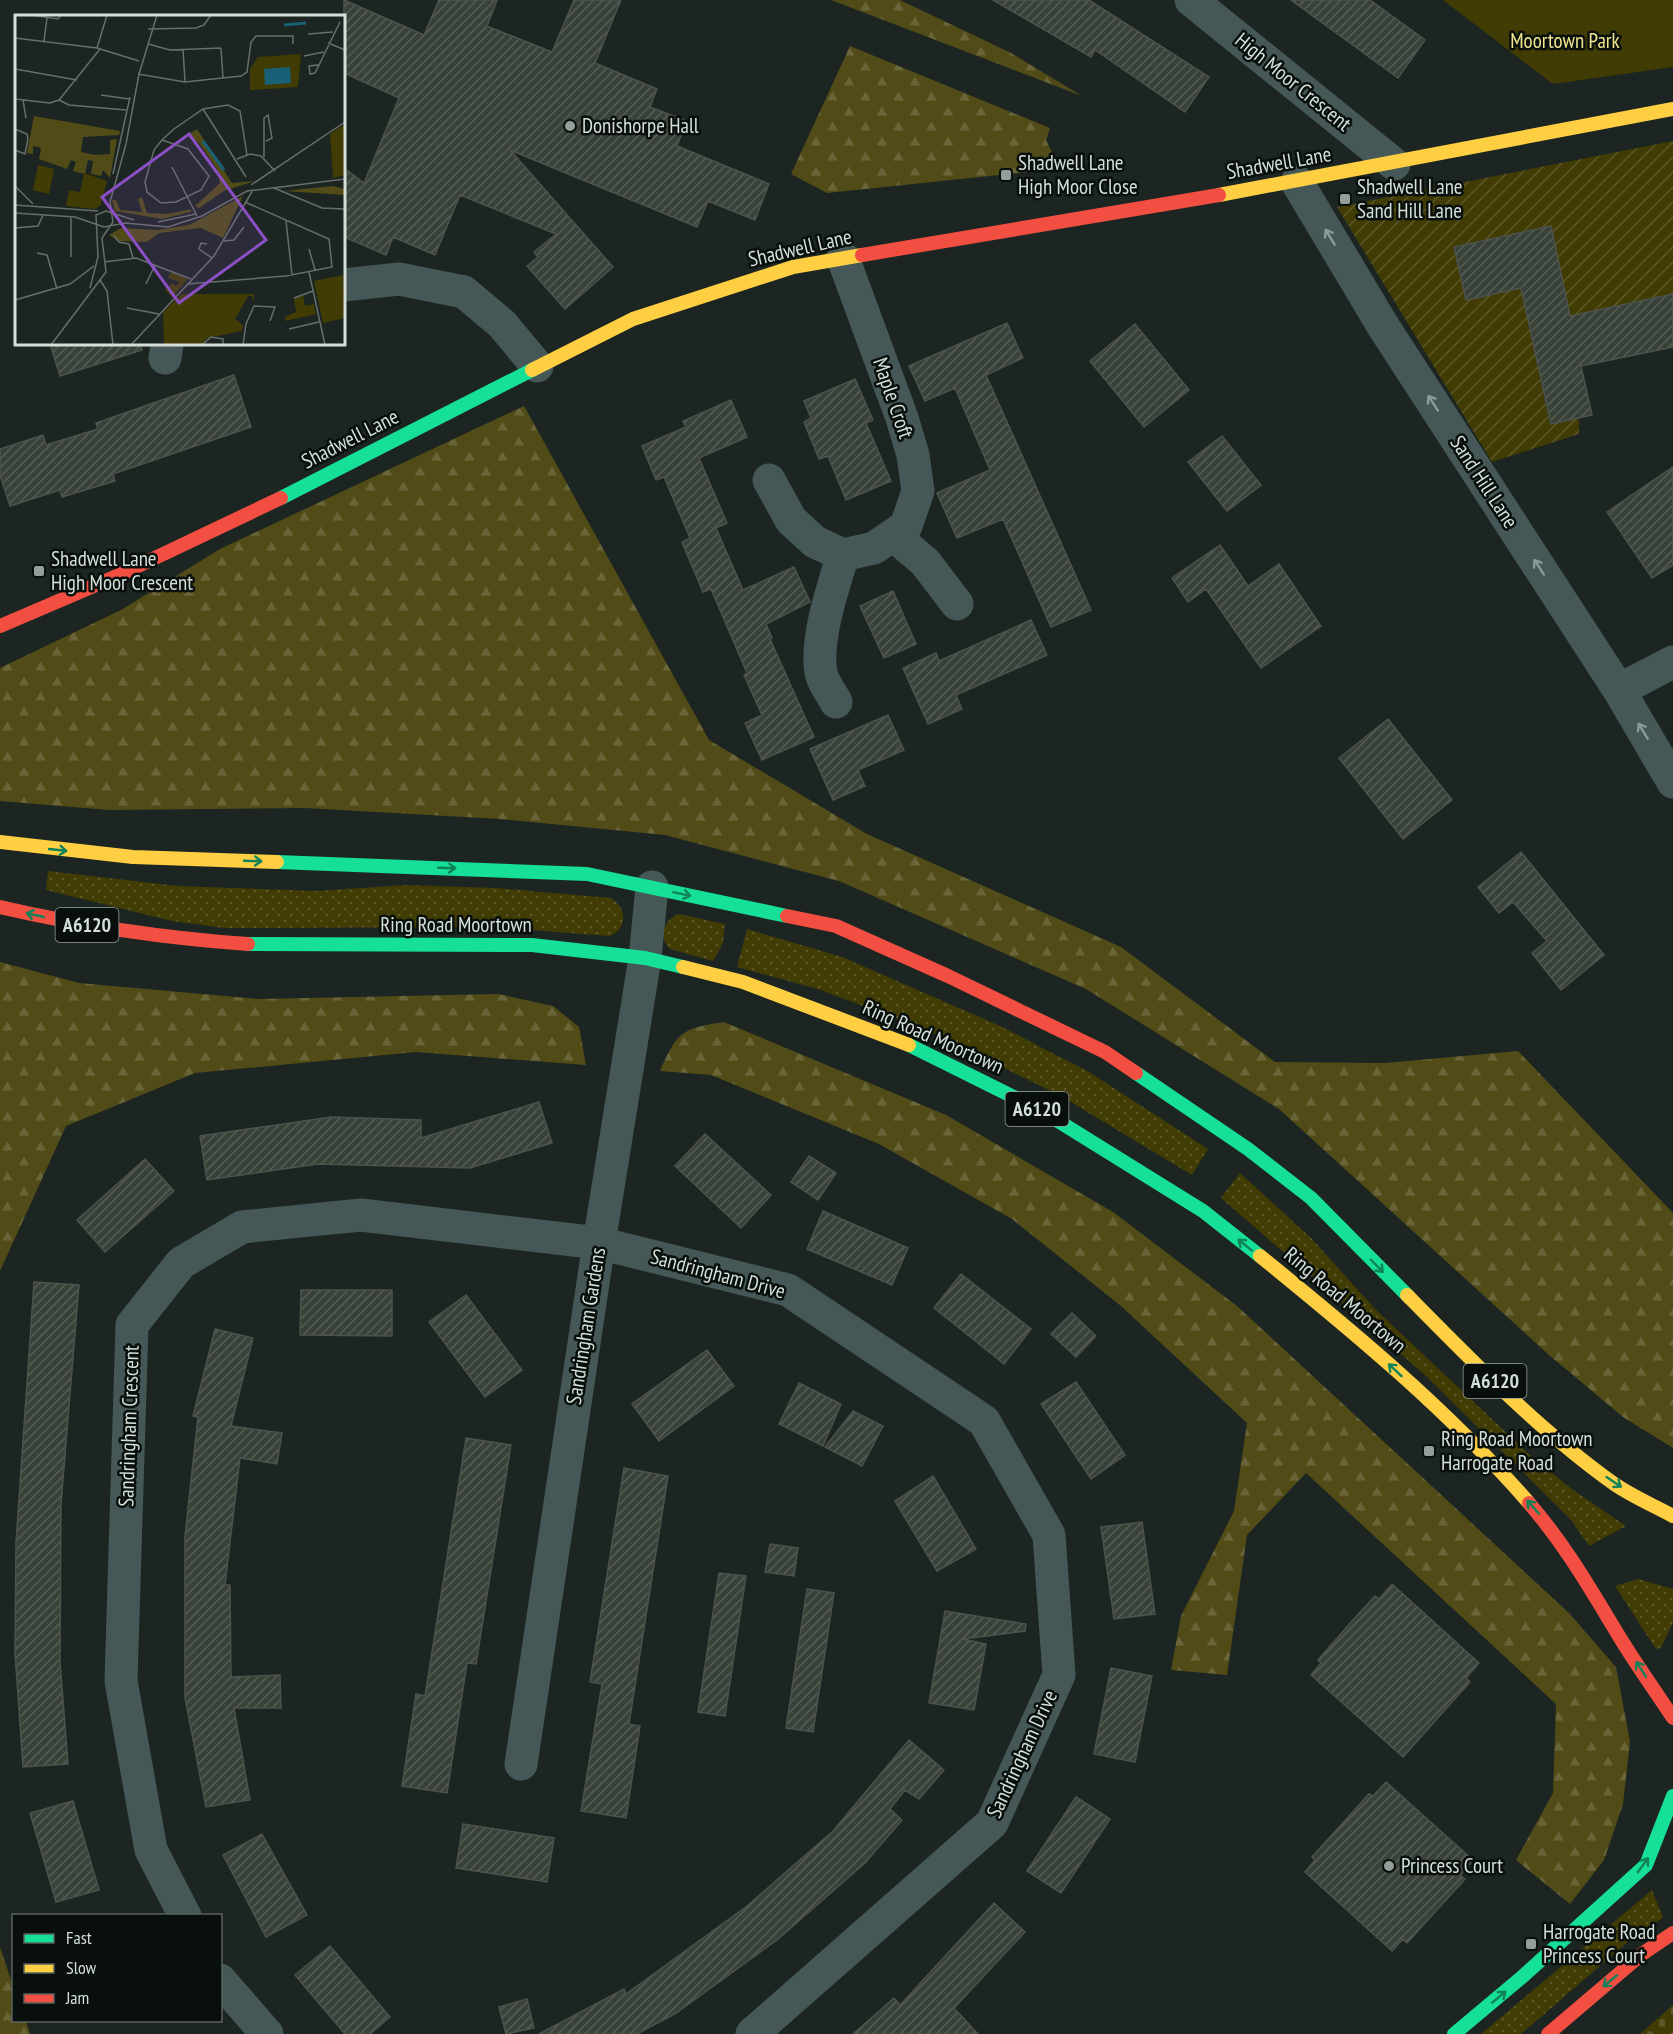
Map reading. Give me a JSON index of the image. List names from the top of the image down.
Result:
{
  "streets": {
    "main road": ["Shadwell Lane", "A6120", "Ring Road Moortown"],
    "street": [
      "High Moor Crescent",
      "Maple Croft",
      "Sand Hill Lane",
      "Sandringham Drive",
      "Sandringham Gardens",
      "Sandringham Crescent"
    ]
  },
  "crossings": [
    ["High Moor Crescent", "Shadwell Lane"],
    ["Shadwell Lane", "Maple Croft"],
    ["Shadwell Lane", "Sand Hill Lane"],
    ["Ring Road Moortown", "Sandringham Gardens"],
    ["Sandringham Drive", "Sandringham Gardens"],
    ["Sandringham Drive", "Sandringham Crescent"],
    ["Sandringham Gardens", "Sandringham Crescent"]
  ],
  "one_way": ["Sand Hill Lane"],
  "parks": ["Moortown Park"],
  "places": {
    "other": ["Donishorpe Hall", "Princess Court"],
    "transit": [
      "Shadwell Lane High Moor Close",
      "Shadwell Lane Sand Hill Lane",
      "Shadwell Lane High Moor Crescent",
      "Ring Road Moortown Harrogate Road",
      "Harrogate Road Princess Court"
    ]
  },
  "legend": ["Fast", "Slow", "Jam"]
}
